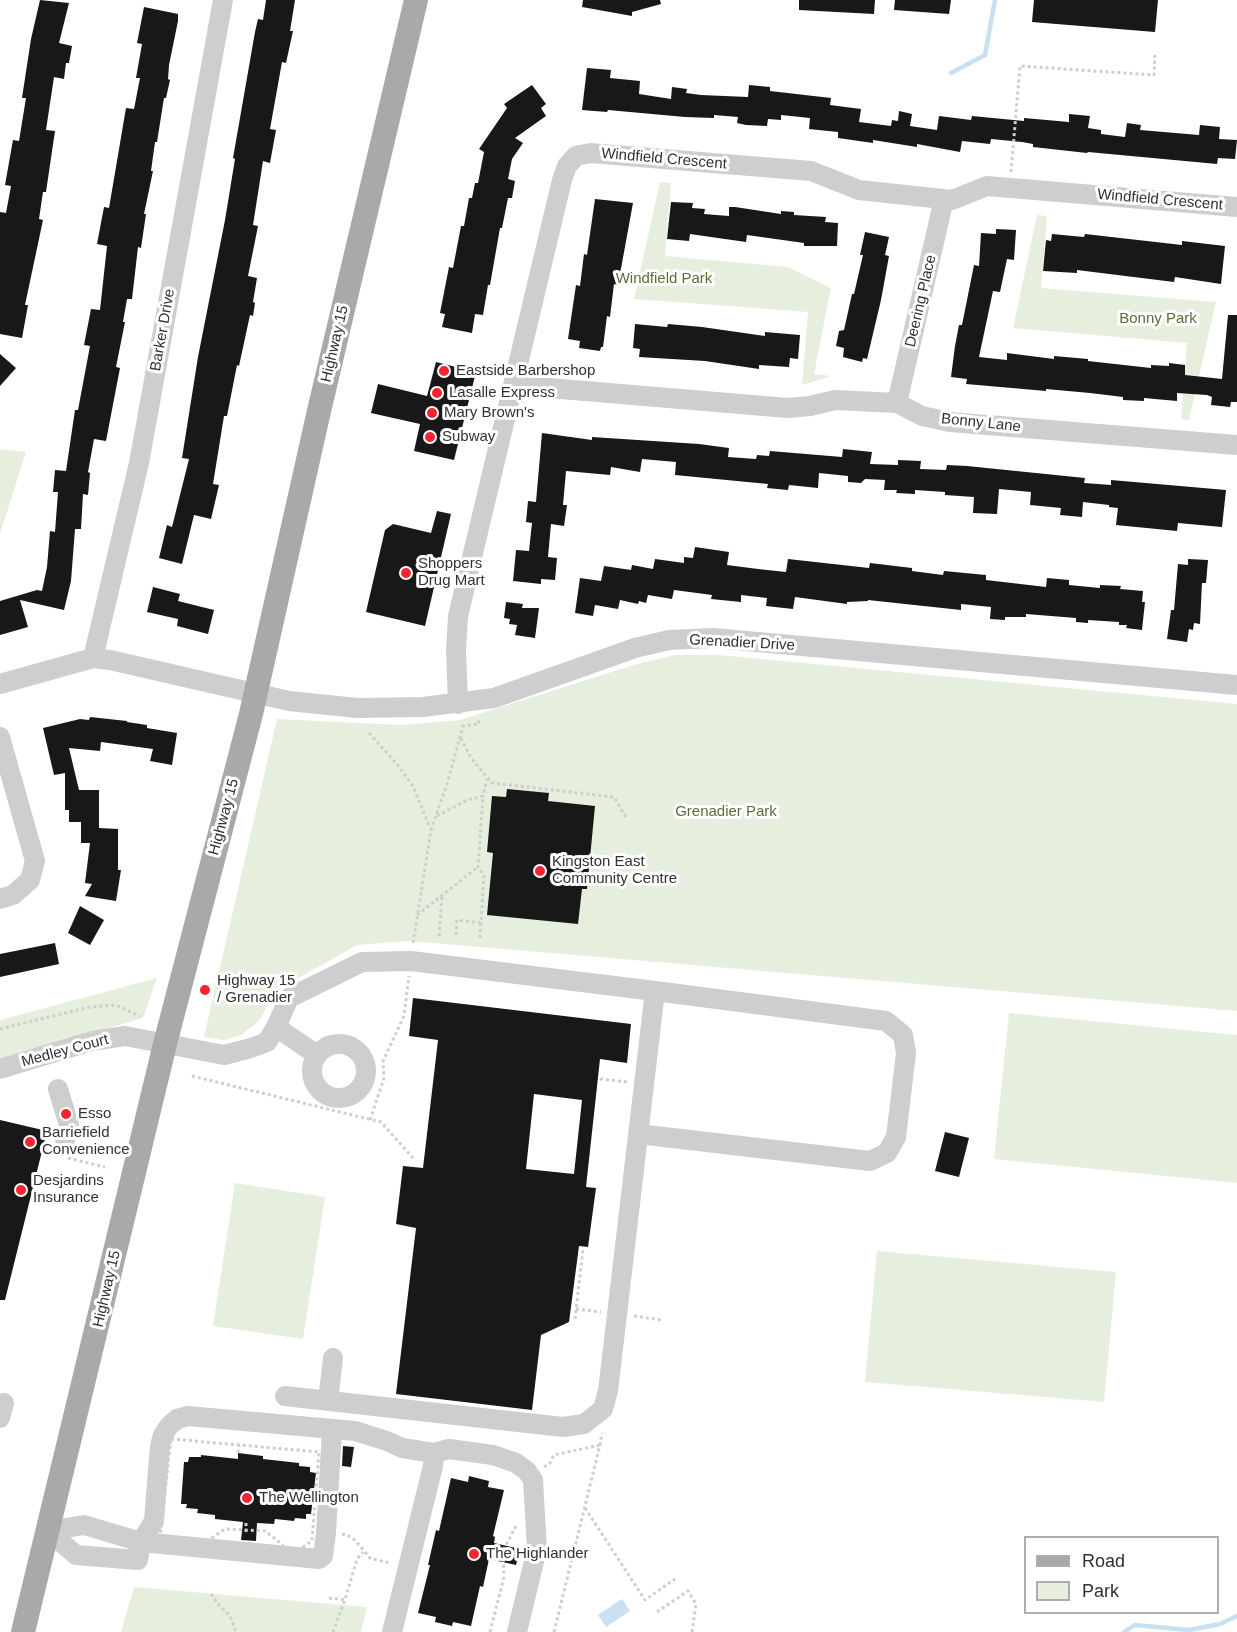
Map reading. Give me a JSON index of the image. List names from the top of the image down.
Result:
{
  "streets": {
    "main road": ["Highway 15"],
    "street": [
      "Windfield Crescent",
      "Deering Place",
      "Barker Drive",
      "Bonny Lane",
      "Grenadier Drive",
      "Medley Court"
    ]
  },
  "crossings": [
    ["Windfield Crescent", "Deering Place"],
    ["Windfield Crescent", "Bonny Lane"],
    ["Windfield Crescent", "Grenadier Drive"],
    ["Deering Place", "Bonny Lane"],
    ["Barker Drive", "Grenadier Drive"],
    ["Highway 15", "Grenadier Drive"],
    ["Highway 15", "Medley Court"]
  ],
  "parks": ["Windfield Park", "Bonny Park", "Grenadier Park"],
  "places": [
    "Eastside Barbershop",
    "Lasalle Express",
    "Mary Brown's",
    "Subway",
    "Shoppers Drug Mart",
    "Kingston East Community Centre",
    "Highway 15 / Grenadier",
    "Esso",
    "Barriefield Convenience",
    "Desjardins Insurance",
    "The Wellington",
    "The Highlander"
  ],
  "legend": ["Road", "Park"]
}
